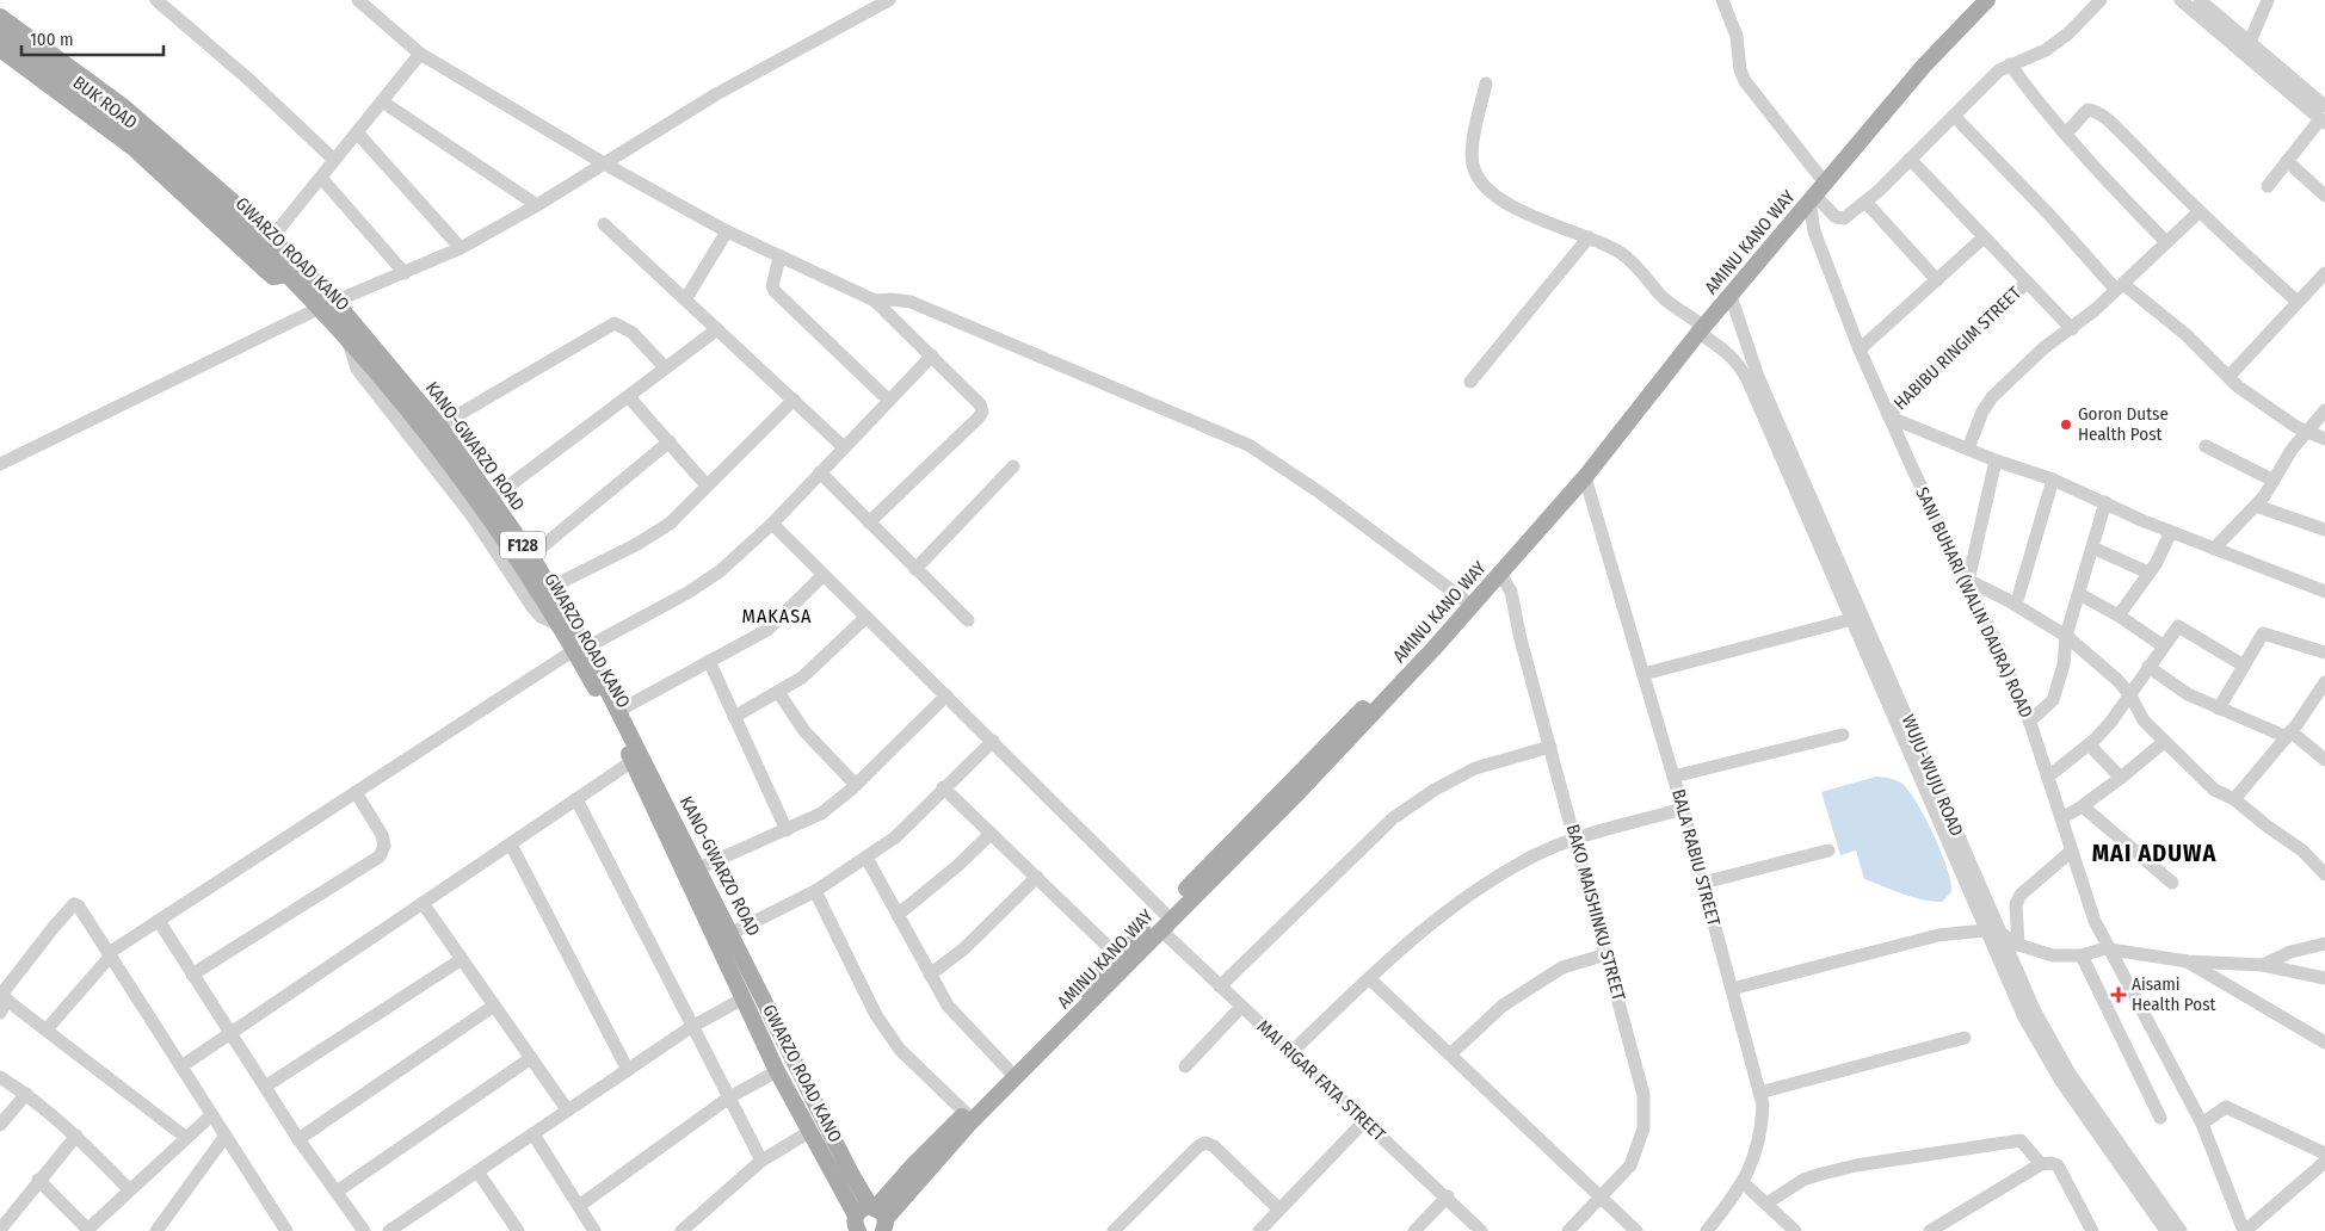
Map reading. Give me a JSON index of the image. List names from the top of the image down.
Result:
{
  "streets": {
    "main road": [
      "AMINU KANO WAY",
      "GWARZO ROAD KANO",
      "KANO-GWARZO ROAD",
      "F128"
    ],
    "street": [
      "HABIBU RINGIM STREET",
      "SANI BUHARI (WALIN DAURA) ROAD",
      "WUJU-WUJU ROAD",
      "BALA RABIU STREET",
      "BAKO MAISHINKU STREET",
      "MAI RIGAR FATA STREET"
    ]
  },
  "crossings": [
    ["AMINU KANO WAY", "KANO-GWARZO ROAD"],
    ["AMINU KANO WAY", "F128"],
    ["AMINU KANO WAY", "SANI BUHARI (WALIN DAURA) ROAD"],
    ["AMINU KANO WAY", "WUJU-WUJU ROAD"],
    ["AMINU KANO WAY", "BALA RABIU STREET"],
    ["AMINU KANO WAY", "BAKO MAISHINKU STREET"],
    ["AMINU KANO WAY", "MAI RIGAR FATA STREET"],
    ["GWARZO ROAD KANO", "KANO-GWARZO ROAD"],
    ["GWARZO ROAD KANO", "F128"],
    ["HABIBU RINGIM STREET", "SANI BUHARI (WALIN DAURA) ROAD"],
    ["KANO-GWARZO ROAD", "F128"]
  ],
  "districts": ["MAKASA", "MAI ADUWA"],
  "places": {
    "other": ["Goron Dutse Health Post"],
    "health": ["Aisami Health Post"]
  },
  "scale_bar": "100 m"
}
